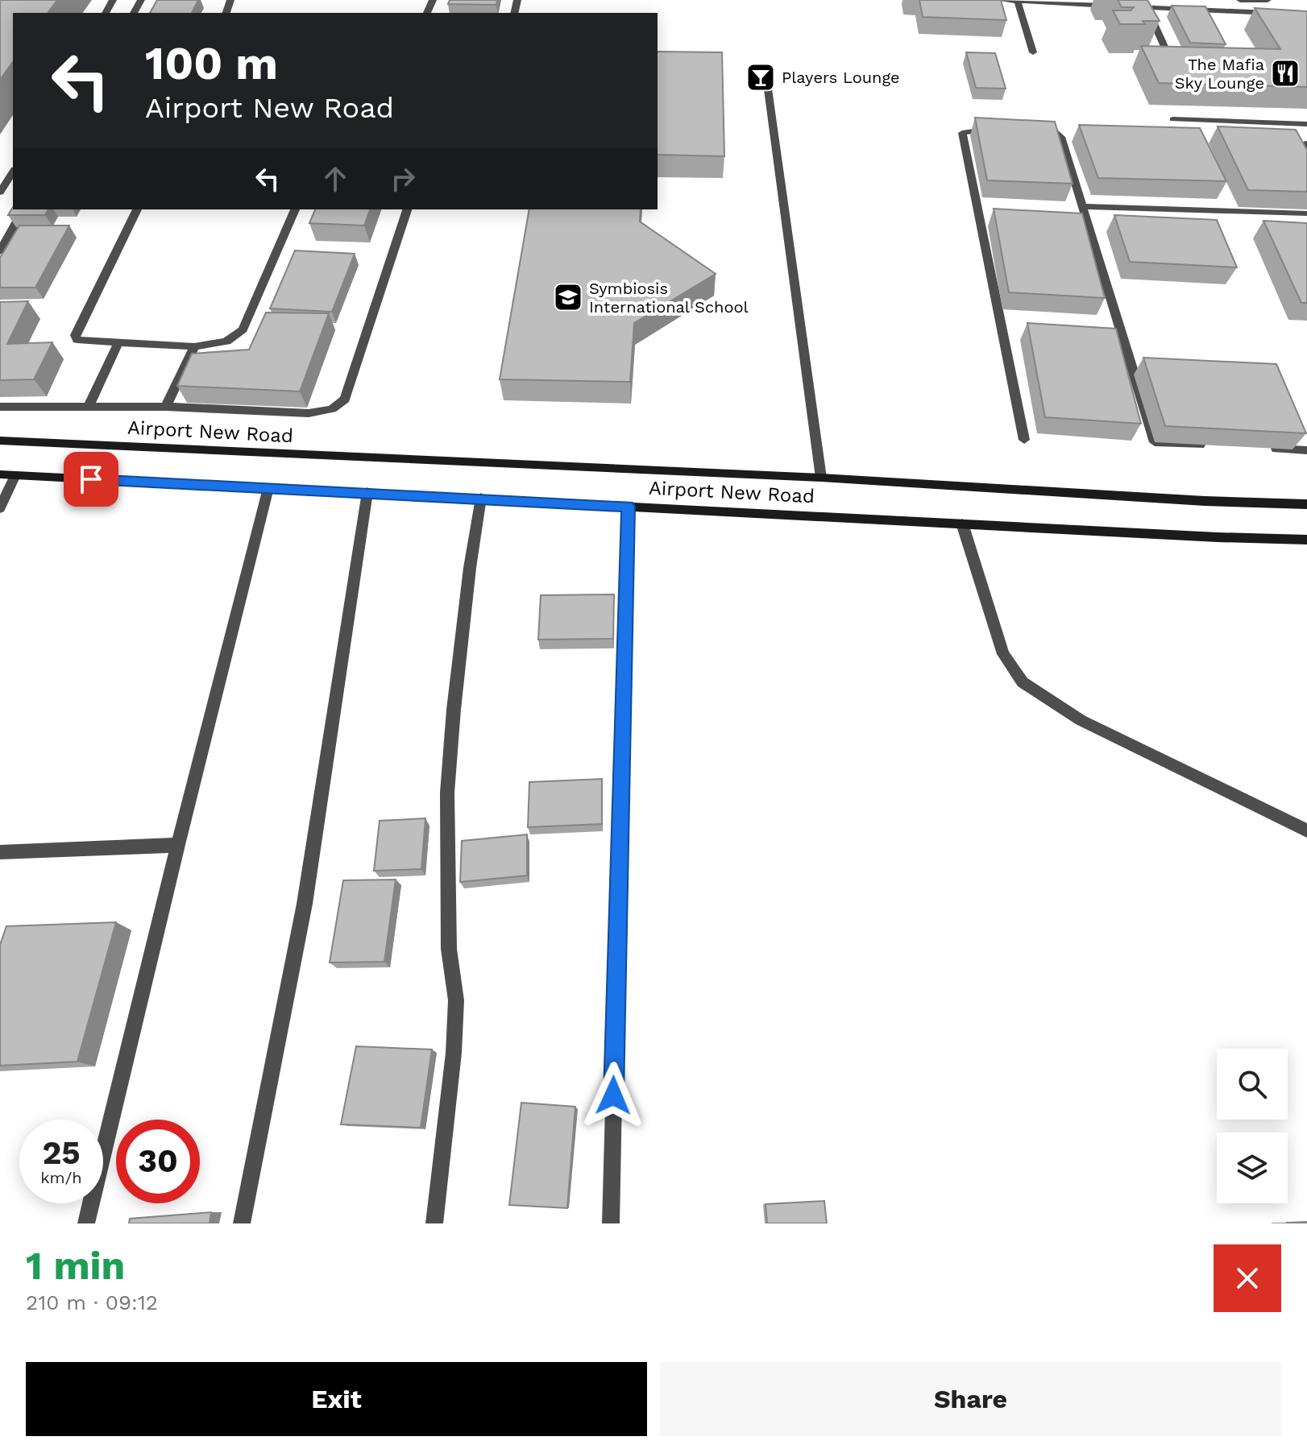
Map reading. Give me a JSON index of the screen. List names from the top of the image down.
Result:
{
  "streets": {
    "main road": ["Airport New Road"]
  },
  "places": {
    "restaurant": ["The Mafia Sky Lounge"],
    "bar": ["Players Lounge"],
    "school or university": ["Symbiosis International School"]
  },
  "page": {
    "turn": ["100 m", "Airport New Road"],
    "speed": "25 km/h",
    "limit": "30",
    "heading": ["1 min", "210 m · 09:12"],
    "buttons": ["Exit", "Share"]
  }
}
